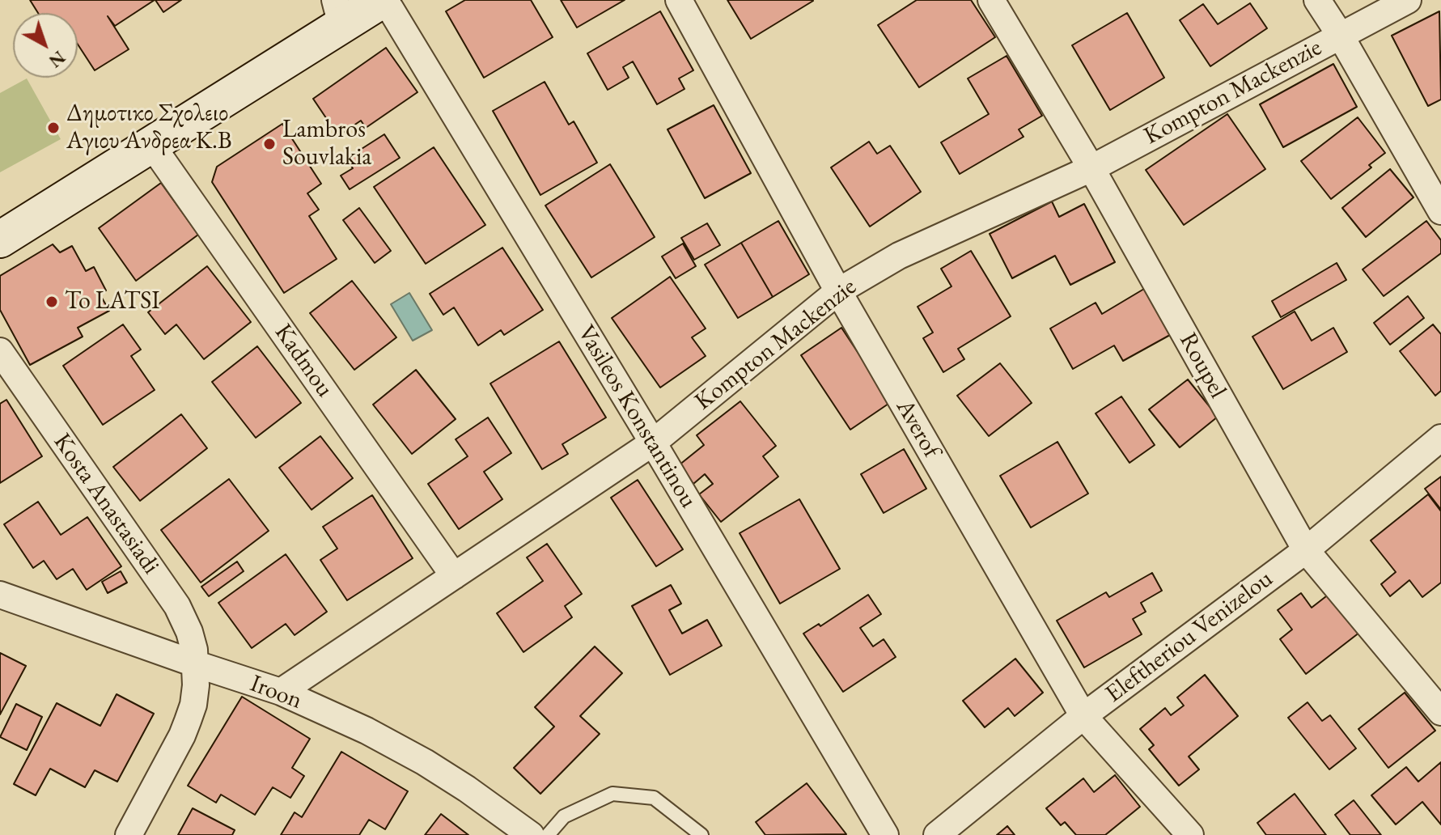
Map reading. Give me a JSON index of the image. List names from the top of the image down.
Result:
{
  "streets": {
    "street": [
      "Kompton Mackenzie",
      "Kadmou",
      "Roupel",
      "Vasileos Konstantinou",
      "Averof",
      "Kosta Anastasiadi",
      "Eleftheriou Venizelou",
      "Iroon"
    ]
  },
  "crossings": [
    ["Kompton Mackenzie", "Kadmou"],
    ["Kompton Mackenzie", "Roupel"],
    ["Kompton Mackenzie", "Vasileos Konstantinou"],
    ["Kompton Mackenzie", "Averof"],
    ["Kompton Mackenzie", "Iroon"],
    ["Roupel", "Eleftheriou Venizelou"],
    ["Averof", "Eleftheriou Venizelou"],
    ["Kosta Anastasiadi", "Iroon"]
  ],
  "places": ["Δημοτικο Σχολειο Αγιου Ανδρεα Κ.Β", "Lambros Souvlakia", "To LATSI"],
  "north": "bottom right"
}
